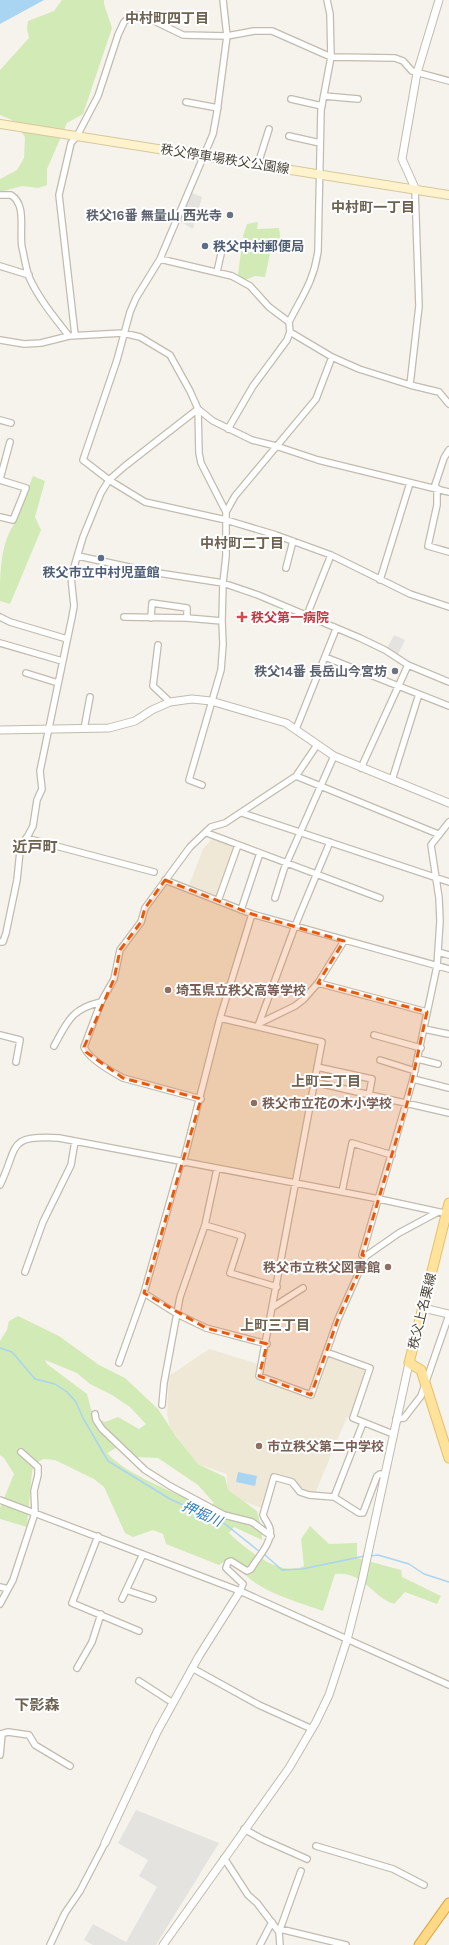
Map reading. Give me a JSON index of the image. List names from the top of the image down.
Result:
{
  "streets": {
    "main road": ["秩父停車場秩父公園線", "秩父上名栗線"]
  },
  "districts": [
    "中村町四丁目",
    "中村町一丁目",
    "中村町二丁目",
    "近戸町",
    "上町二丁目",
    "上町三丁目",
    "下影森"
  ],
  "water": ["押堀川"],
  "places": {
    "other": [
      "秩父16番 無量山 西光寺",
      "秩父中村郵便局",
      "秩父市立中村児童館",
      "秩父14番 長岳山今宮坊",
      "埼玉県立秩父高等学校",
      "秩父市立花の木小学校",
      "秩父市立秩父図書館",
      "市立秩父第二中学校"
    ],
    "health": ["秩父第一病院"]
  }
}
